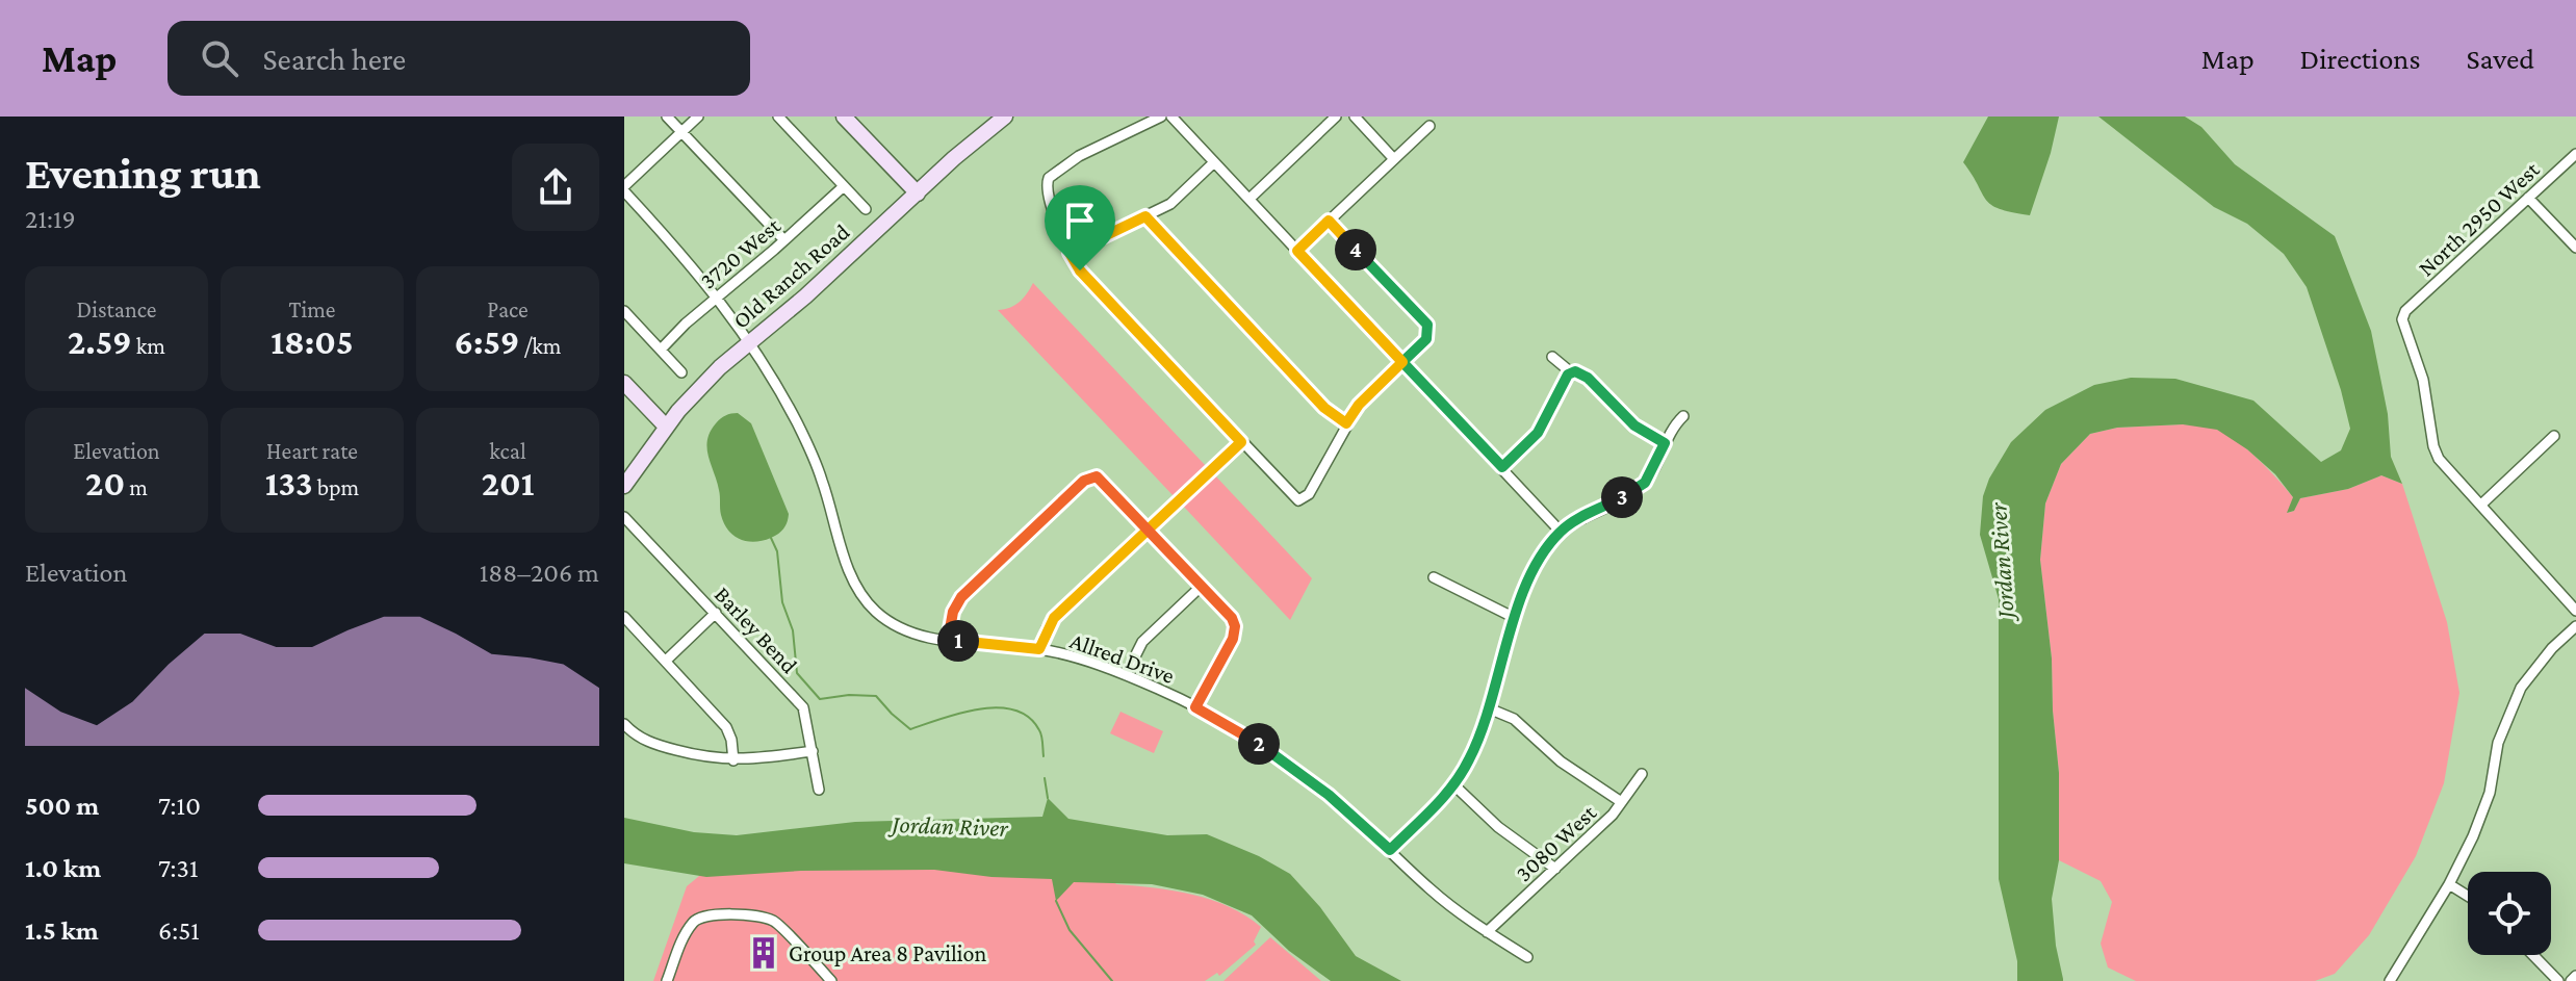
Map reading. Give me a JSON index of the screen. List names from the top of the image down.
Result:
{
  "streets": {
    "street": [
      "North 2950 West",
      "3720 West",
      "Old Ranch Road",
      "Barley Bend",
      "Allred Drive",
      "3080 West"
    ]
  },
  "crossings": [
    ["3720 West", "Allred Drive"],
    ["Old Ranch Road", "Allred Drive"],
    ["Allred Drive", "3080 West"]
  ],
  "water": ["Jordan River"],
  "places": {
    "building": ["Group Area 8 Pavilion"]
  },
  "page": {
    "header": "Map",
    "search": "Search here",
    "nav": ["Map", "Directions", "Saved"],
    "heading": ["Evening run", "21:19"],
    "pins": [
      "4",
      "3",
      "1",
      "2"
    ],
    "stats": [
      ["Distance", "2.59 km"],
      ["Time", "18:05"],
      ["Pace", "6:59 /km"],
      ["Elevation", "20 m"],
      ["Heart rate", "133 bpm"],
      ["kcal", "201"]
    ],
    "chart": ["Elevation", "188–206 m"],
    "list": [
      {
        "name": "500 m",
        "note": "7:10"
      },
      {
        "name": "1.0 km",
        "note": "7:31"
      },
      {
        "name": "1.5 km",
        "note": "6:51"
      }
    ]
  }
}
